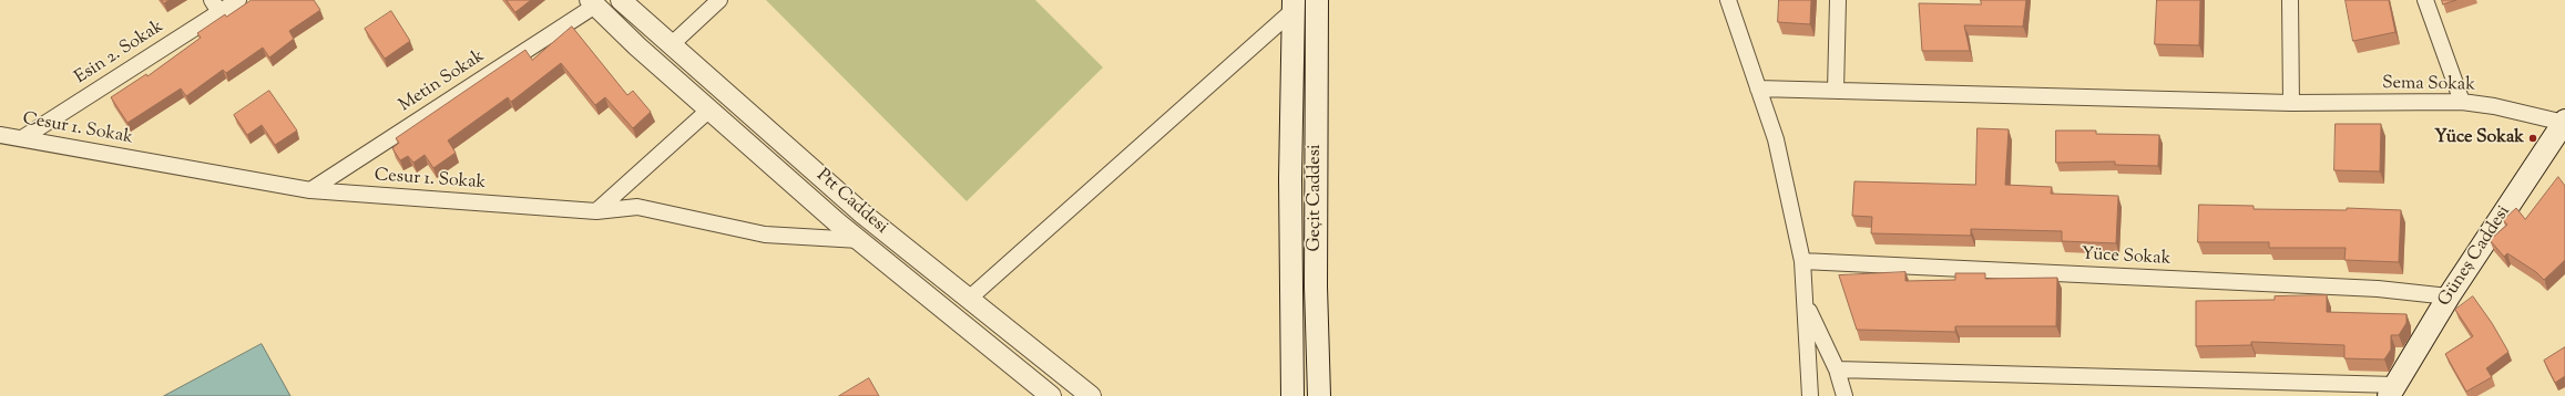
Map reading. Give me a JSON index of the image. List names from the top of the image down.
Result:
{
  "streets": {
    "main road": ["Geçit Caddesi", "Güneş Caddesi"],
    "street": [
      "Esin 2. Sokak",
      "Metin Sokak",
      "Sema Sokak",
      "Cesur 1. Sokak",
      "Ptt Caddesi",
      "Yüce Sokak"
    ]
  },
  "crossings": [
    ["Esin 2. Sokak", "Cesur 1. Sokak"],
    ["Metin Sokak", "Cesur 1. Sokak"],
    ["Metin Sokak", "Ptt Caddesi"],
    ["Sema Sokak", "Güneş Caddesi"],
    ["Cesur 1. Sokak", "Ptt Caddesi"],
    ["Güneş Caddesi", "Yüce Sokak"]
  ],
  "places": ["Yüce Sokak"]
}
